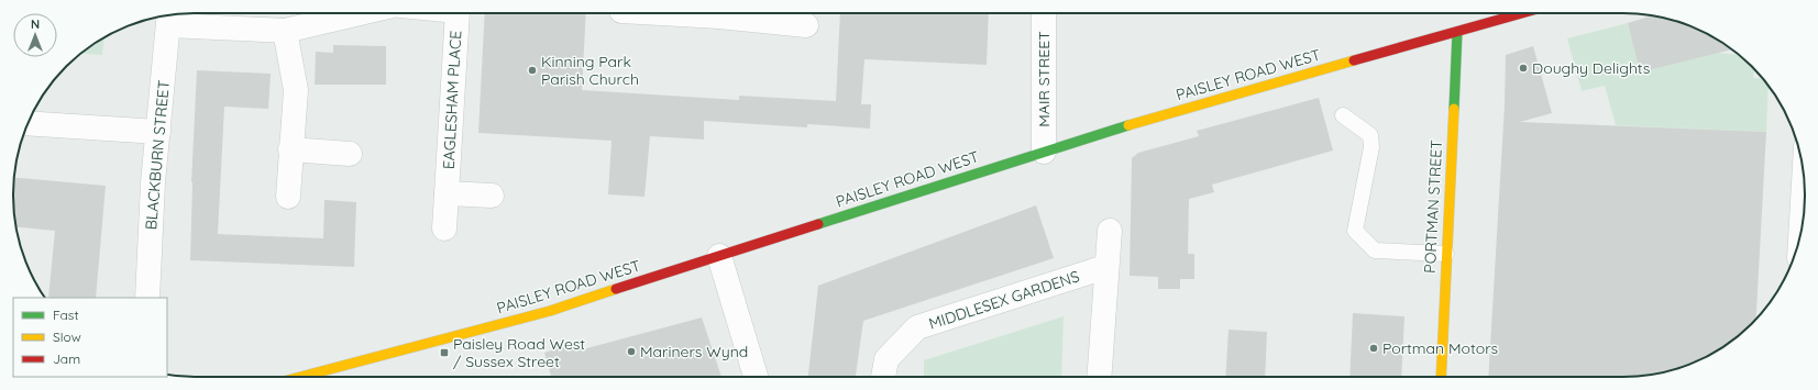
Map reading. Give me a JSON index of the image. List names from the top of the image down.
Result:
{
  "streets": {
    "main road": ["PAISLEY ROAD WEST", "PORTMAN STREET"],
    "street": [
      "MAIR STREET",
      "EAGLESHAM PLACE",
      "BLACKBURN STREET",
      "MIDDLESEX GARDENS"
    ]
  },
  "crossings": [
    ["PAISLEY ROAD WEST", "MAIR STREET"],
    ["PAISLEY ROAD WEST", "PORTMAN STREET"]
  ],
  "places": {
    "other": [
      "Doughy Delights",
      "Kinning Park Parish Church",
      "Portman Motors",
      "Mariners Wynd"
    ],
    "transit": ["Paisley Road West / Sussex Street"]
  },
  "legend": ["Fast", "Slow", "Jam"],
  "north": "top"
}
